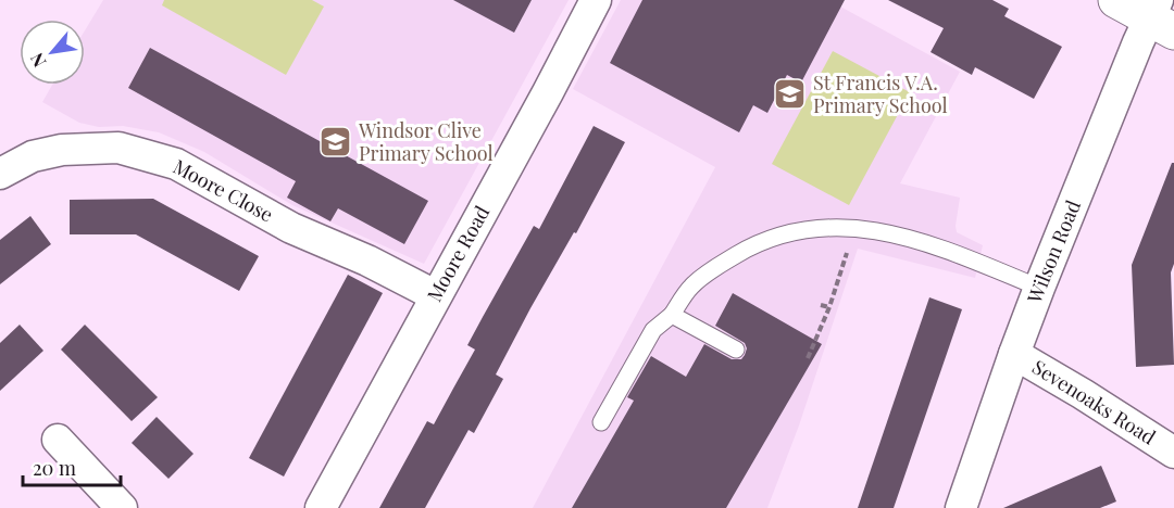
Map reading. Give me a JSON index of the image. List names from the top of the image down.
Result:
{
  "streets": {
    "street": [
      "Moore Close",
      "Wilson Road",
      "Moore Road",
      "Sevenoaks Road"
    ]
  },
  "crossings": [
    ["Moore Close", "Moore Road"],
    ["Wilson Road", "Sevenoaks Road"]
  ],
  "places": {
    "school or university": ["St Francis V.A. Primary School", "Windsor Clive Primary School"]
  },
  "scale_bar": "20 m",
  "north": "bottom left"
}
